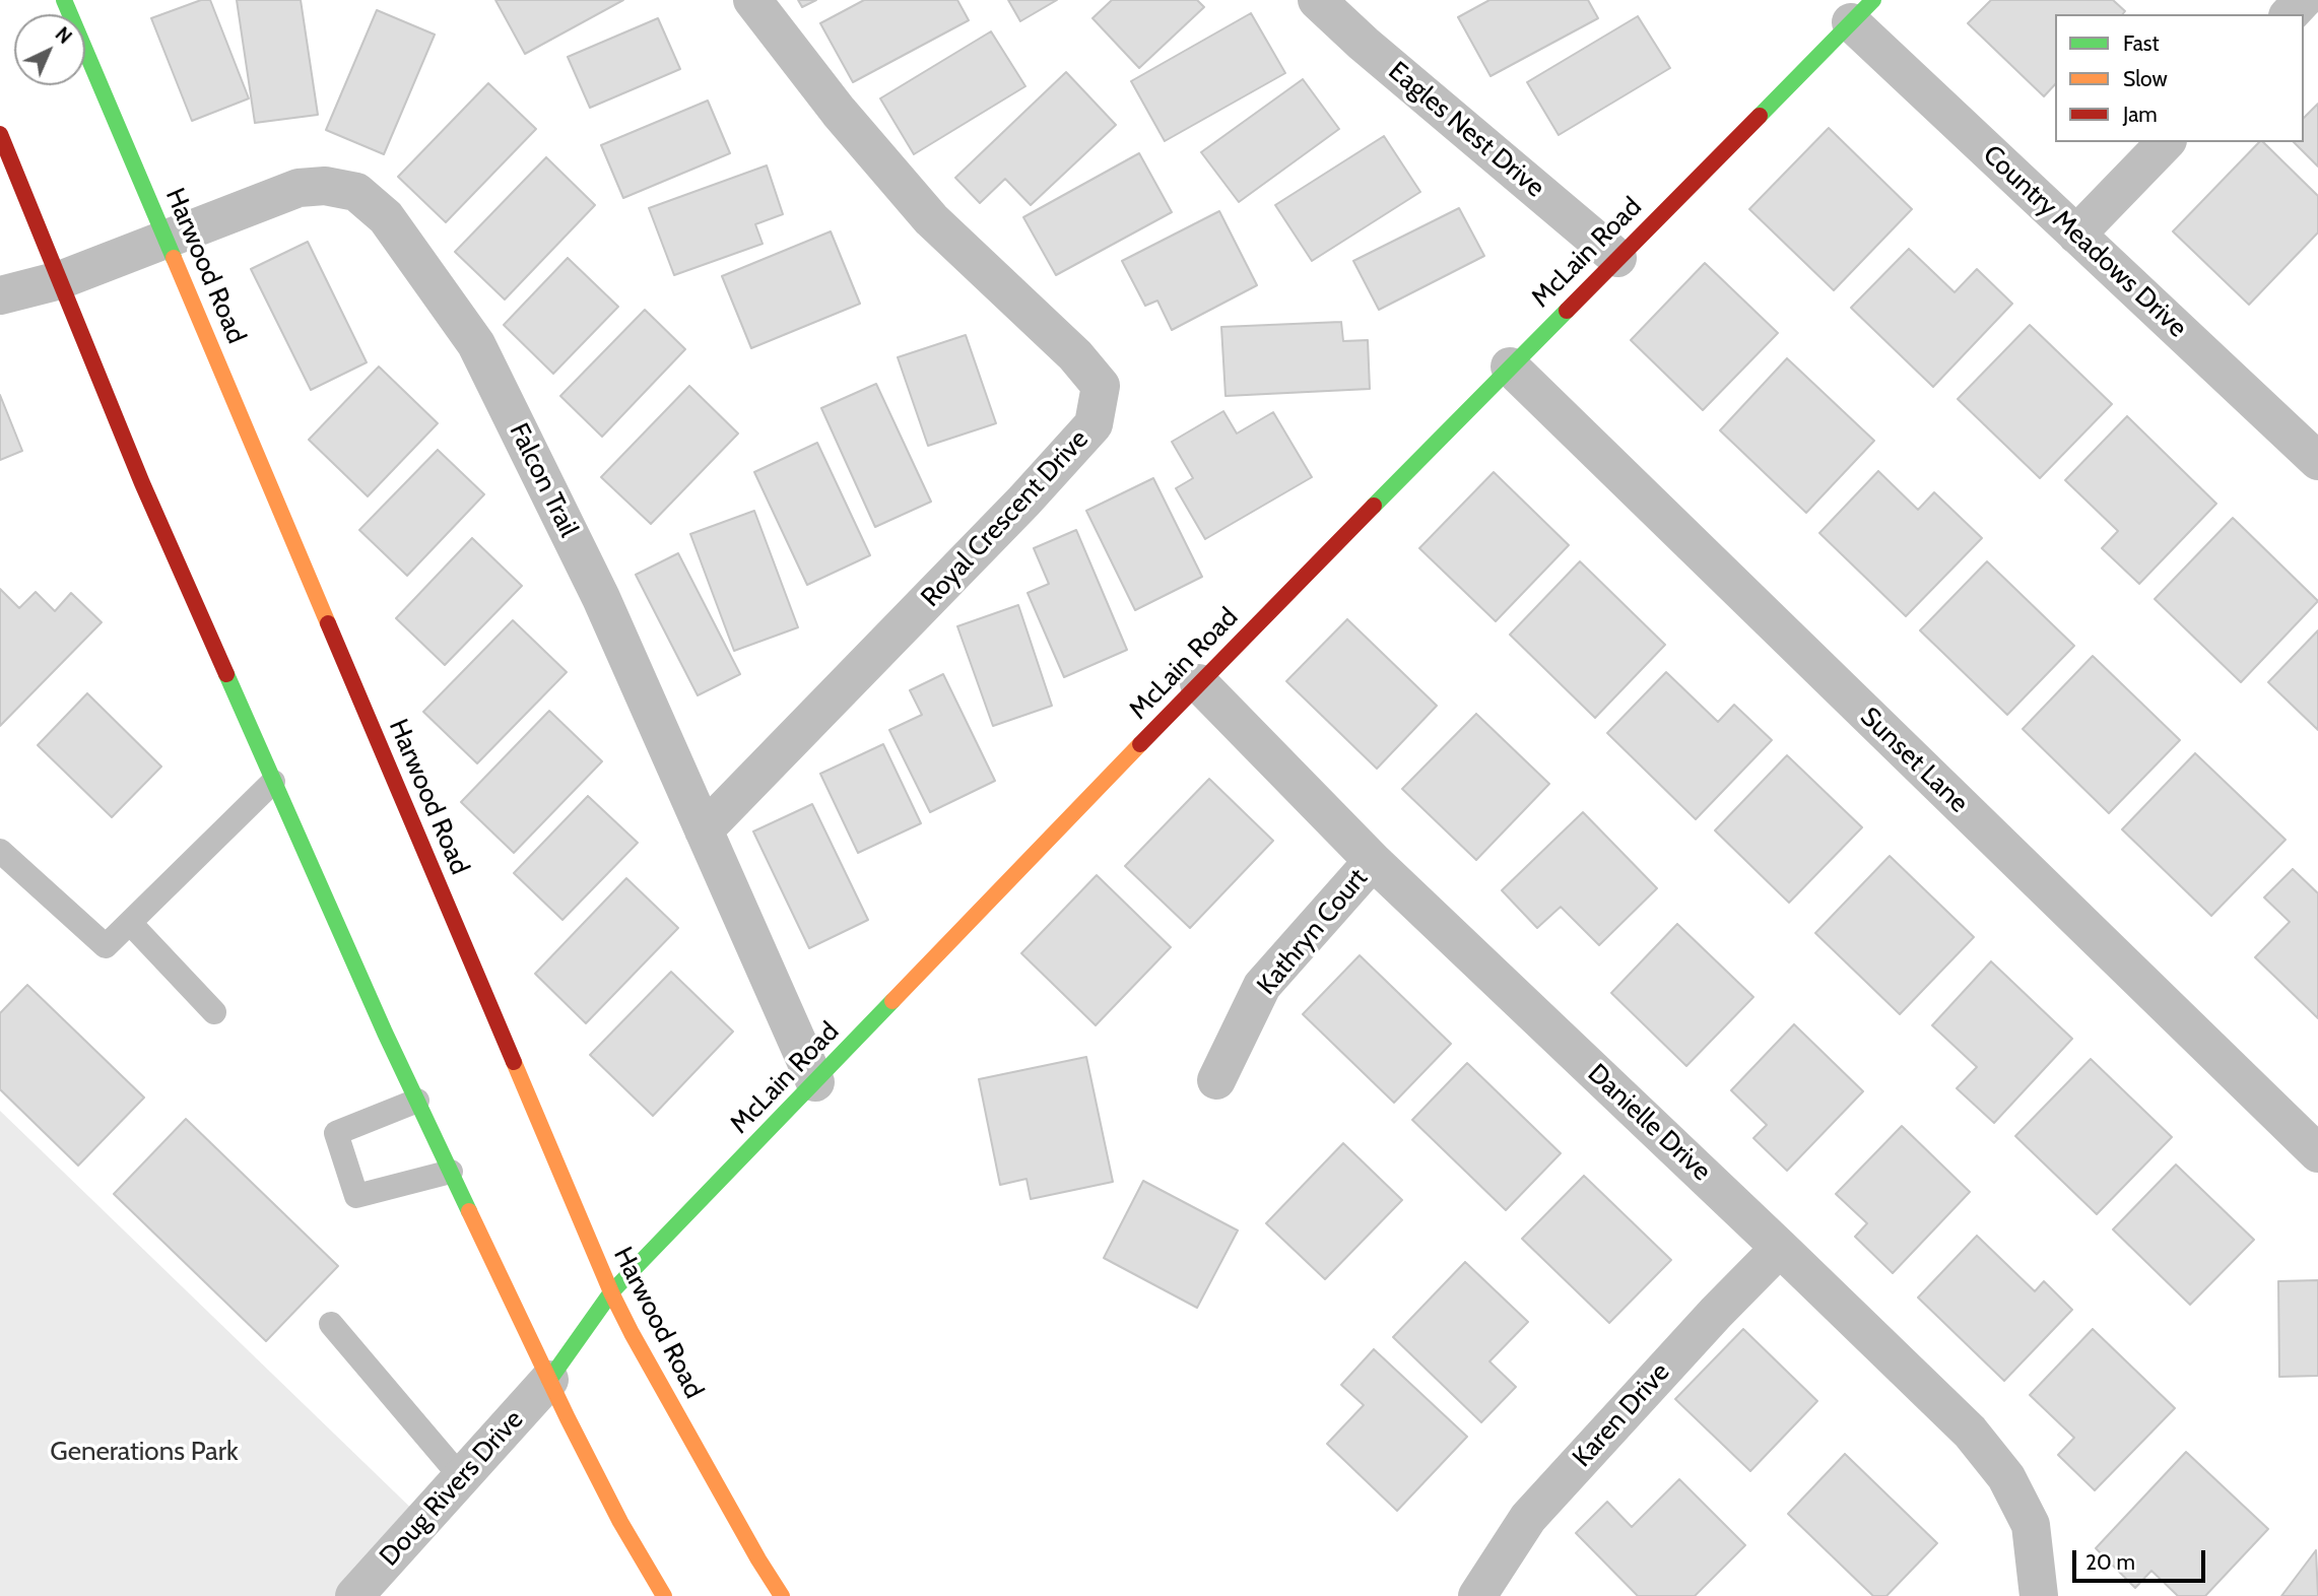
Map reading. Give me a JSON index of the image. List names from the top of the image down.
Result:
{
  "streets": {
    "main road": ["McLain Road", "Harwood Road"],
    "street": [
      "Eagles Nest Drive",
      "Country Meadows Drive",
      "Falcon Trail",
      "Royal Crescent Drive",
      "Sunset Lane",
      "Kathryn Court",
      "Danielle Drive",
      "Karen Drive",
      "Doug Rivers Drive"
    ]
  },
  "crossings": [
    ["Eagles Nest Drive", "McLain Road"],
    ["Country Meadows Drive", "McLain Road"],
    ["McLain Road", "Harwood Road"],
    ["McLain Road", "Falcon Trail"],
    ["McLain Road", "Sunset Lane"],
    ["McLain Road", "Danielle Drive"],
    ["McLain Road", "Doug Rivers Drive"],
    ["Harwood Road", "Falcon Trail"],
    ["Falcon Trail", "Royal Crescent Drive"],
    ["Kathryn Court", "Danielle Drive"],
    ["Danielle Drive", "Karen Drive"]
  ],
  "parks": ["Generations Park"],
  "legend": ["Fast", "Slow", "Jam"],
  "scale_bar": "20 m",
  "north": "top right"
}
